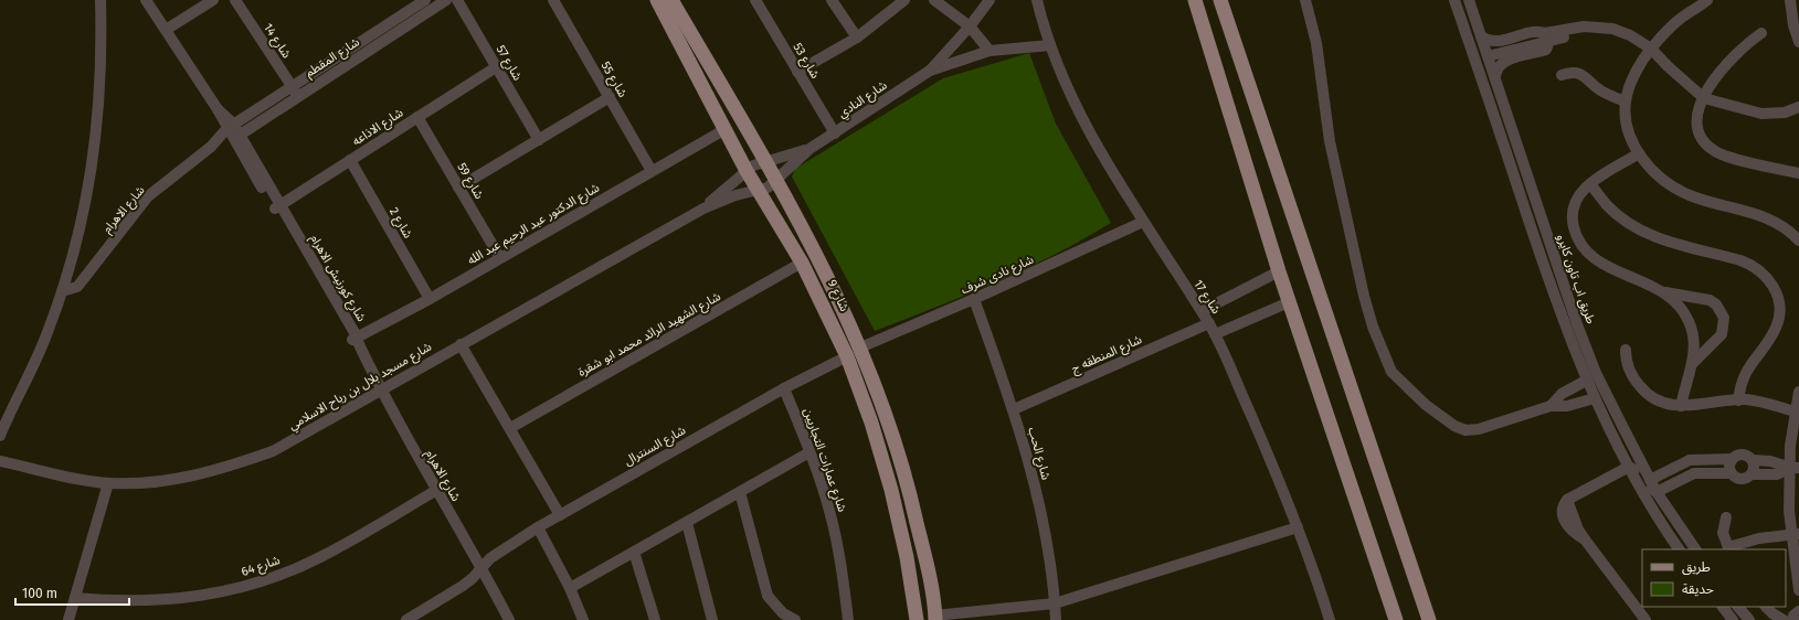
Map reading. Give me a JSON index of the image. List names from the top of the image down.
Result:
{
  "streets": {
    "main road": ["شارع 9"],
    "street": [
      "شارع 14",
      "شارع المقطم",
      "شارع 53",
      "شارع 57",
      "شارع 55",
      "شارع النادي",
      "شارع الاذاعه",
      "شارع 59",
      "شارع الاهرام",
      "شارع 2",
      "شارع الدكتور عبد الرحيم عبد الله",
      "شارع نادى شرف",
      "شارع كورنيش الاهرام",
      "طريق اب تاون كايرو",
      "شارع 17",
      "شارع الشهيد الرائد محمد ابو شقرة",
      "شارع المنطقه ج",
      "شارع مسجد بلال بن رباح الاسلامي",
      "شارع السنترال",
      "شارع الحب",
      "شارع عمارات التجاريين",
      "شارع 64"
    ]
  },
  "crossings": [
    ["شارع 14", "شارع المقطم"],
    ["شارع المقطم", "شارع الاهرام"],
    ["شارع المقطم", "شارع كورنيش الاهرام"],
    ["شارع 53", "شارع النادي"],
    ["شارع 57", "شارع الاذاعه"],
    ["شارع 55", "شارع الدكتور عبد الرحيم عبد الله"],
    ["شارع النادي", "شارع 9"],
    ["شارع النادي", "شارع 17"],
    ["شارع النادي", "شارع مسجد بلال بن رباح الاسلامي"],
    ["شارع الاذاعه", "شارع 59"],
    ["شارع الاذاعه", "شارع 2"],
    ["شارع الاذاعه", "شارع كورنيش الاهرام"],
    ["شارع 59", "شارع الدكتور عبد الرحيم عبد الله"],
    ["شارع الاهرام", "شارع الدكتور عبد الرحيم عبد الله"],
    ["شارع الاهرام", "شارع كورنيش الاهرام"],
    ["شارع الاهرام", "شارع مسجد بلال بن رباح الاسلامي"],
    ["شارع الاهرام", "شارع السنترال"],
    ["شارع الاهرام", "شارع 64"],
    ["شارع 2", "شارع الدكتور عبد الرحيم عبد الله"],
    ["شارع الدكتور عبد الرحيم عبد الله", "شارع كورنيش الاهرام"],
    ["شارع الدكتور عبد الرحيم عبد الله", "شارع 9"],
    ["شارع نادى شرف", "شارع 9"],
    ["شارع نادى شرف", "شارع 17"],
    ["شارع نادى شرف", "شارع الحب"],
    ["شارع 9", "شارع الشهيد الرائد محمد ابو شقرة"],
    ["شارع 9", "شارع مسجد بلال بن رباح الاسلامي"],
    ["شارع 9", "شارع السنترال"],
    ["شارع 17", "شارع المنطقه ج"],
    ["شارع المنطقه ج", "شارع الحب"],
    ["شارع السنترال", "شارع عمارات التجاريين"]
  ],
  "legend": ["طريق", "حديقة"],
  "scale_bar": "100 m"
}
